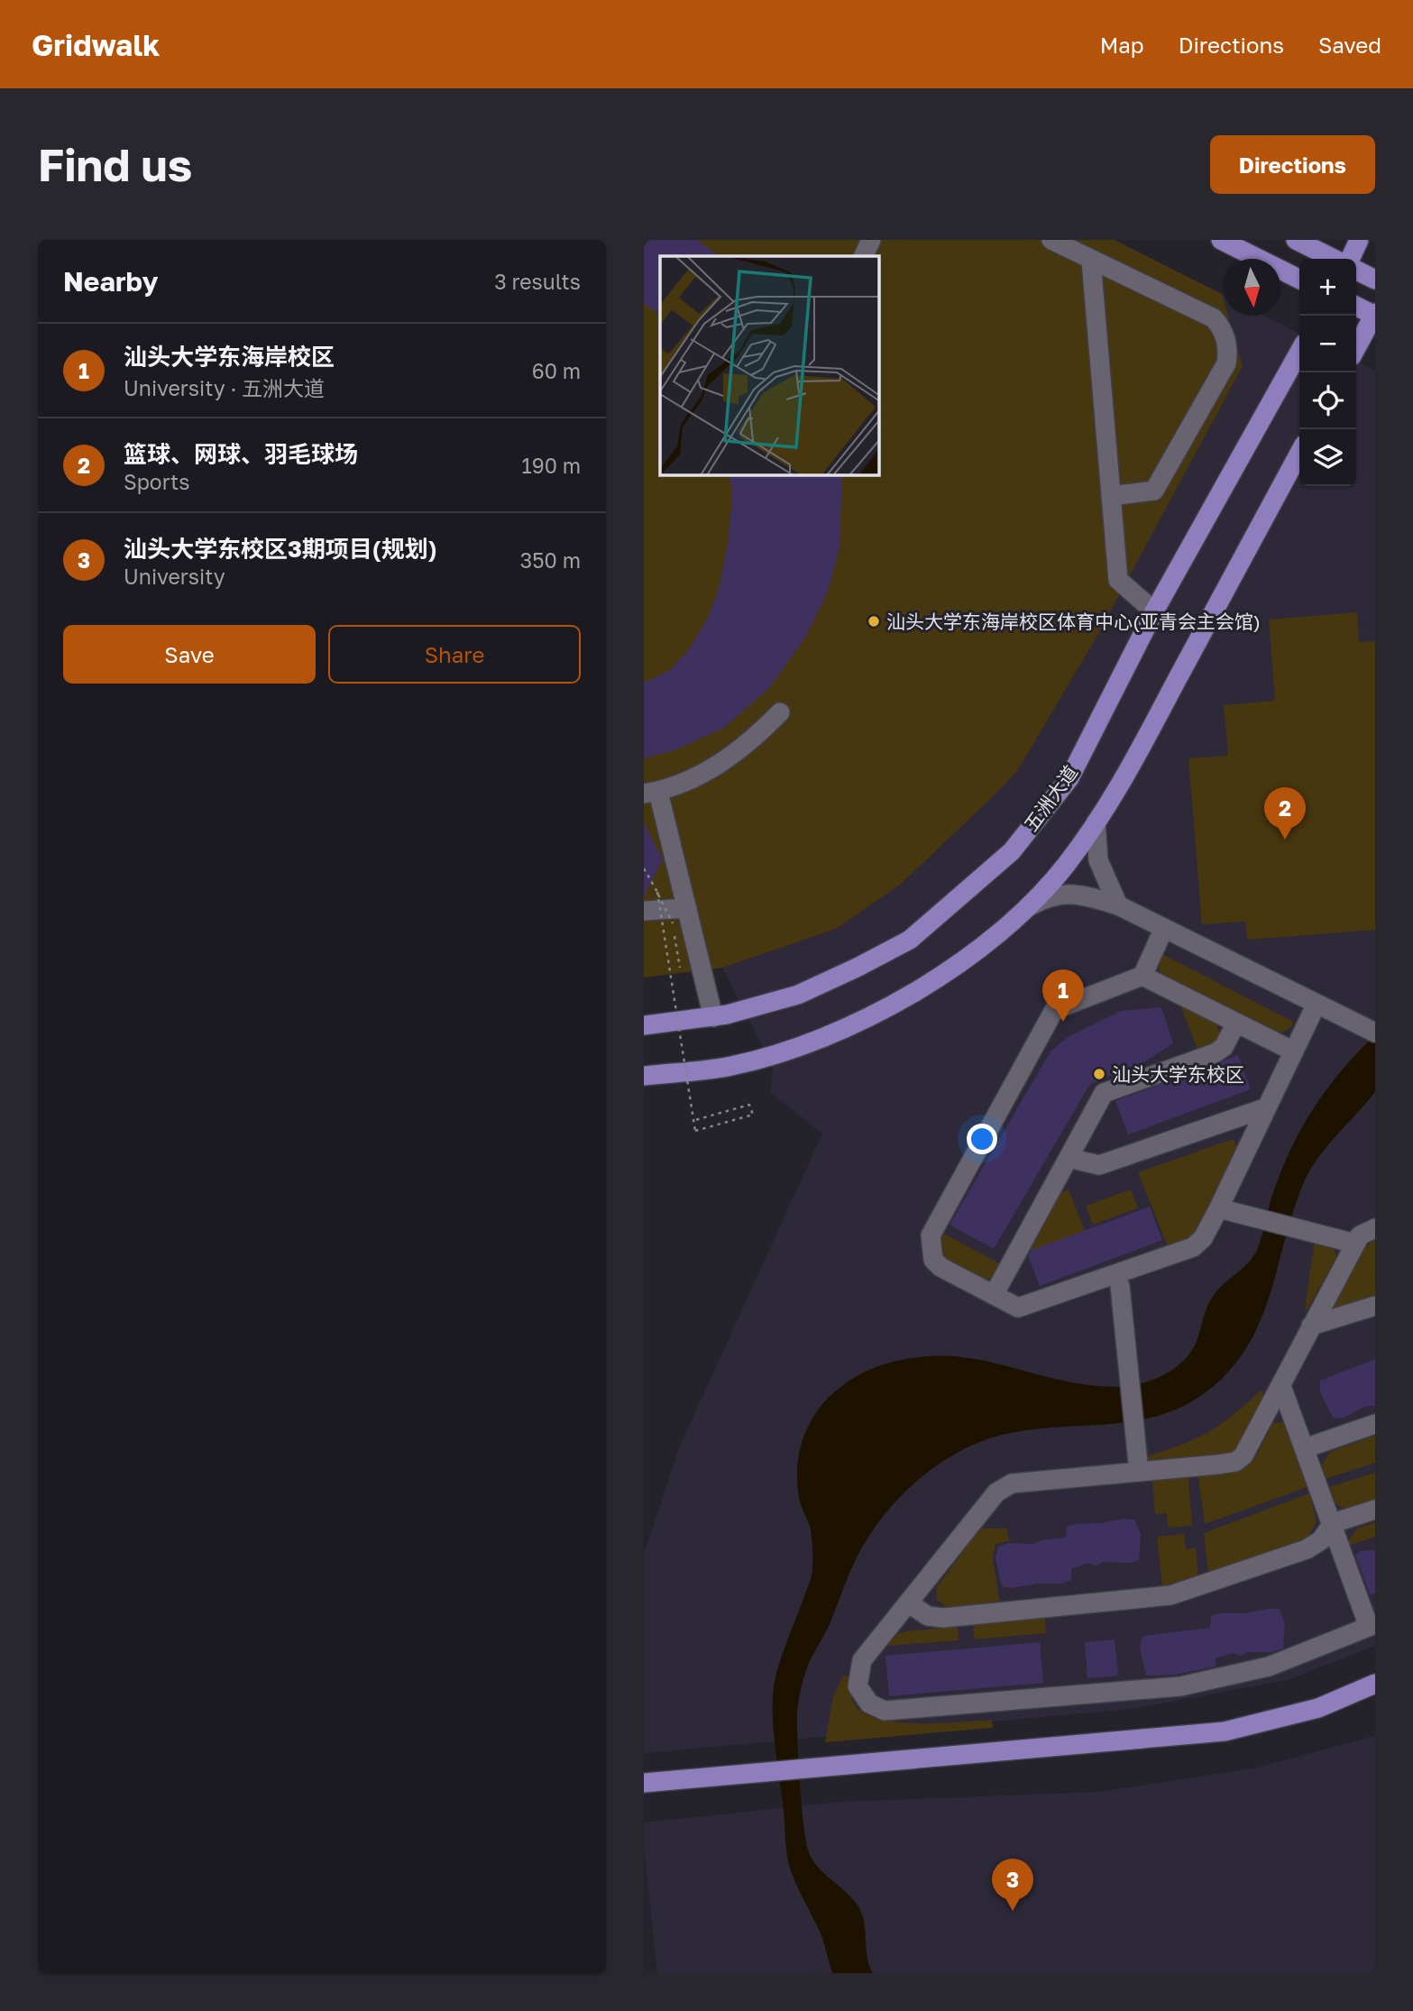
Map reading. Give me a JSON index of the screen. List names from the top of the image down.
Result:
{
  "streets": {
    "main road": ["五洲大道"]
  },
  "places": ["汕头大学东海岸校区体育中心(亚青会主会馆)", "汕头大学东校区"],
  "north": "bottom",
  "page": {
    "header": "Gridwalk",
    "nav": ["Map", "Directions", "Saved"],
    "buttons": [
      "Directions",
      ["Save", "Share"]
    ],
    "title": "Find us",
    "heading": ["Nearby", "3 results"],
    "map_buttons": ["+", "−"],
    "list": [
      {
        "mark": "1",
        "name": "汕头大学东海岸校区",
        "note": "University · 五洲大道",
        "value": "60 m"
      },
      {
        "mark": "2",
        "name": "篮球、网球、羽毛球场",
        "note": "Sports",
        "value": "190 m"
      },
      {
        "mark": "3",
        "name": "汕头大学东校区3期项目(规划)",
        "note": "University",
        "value": "350 m"
      }
    ],
    "pins": ["2", "1", "3"]
  }
}
